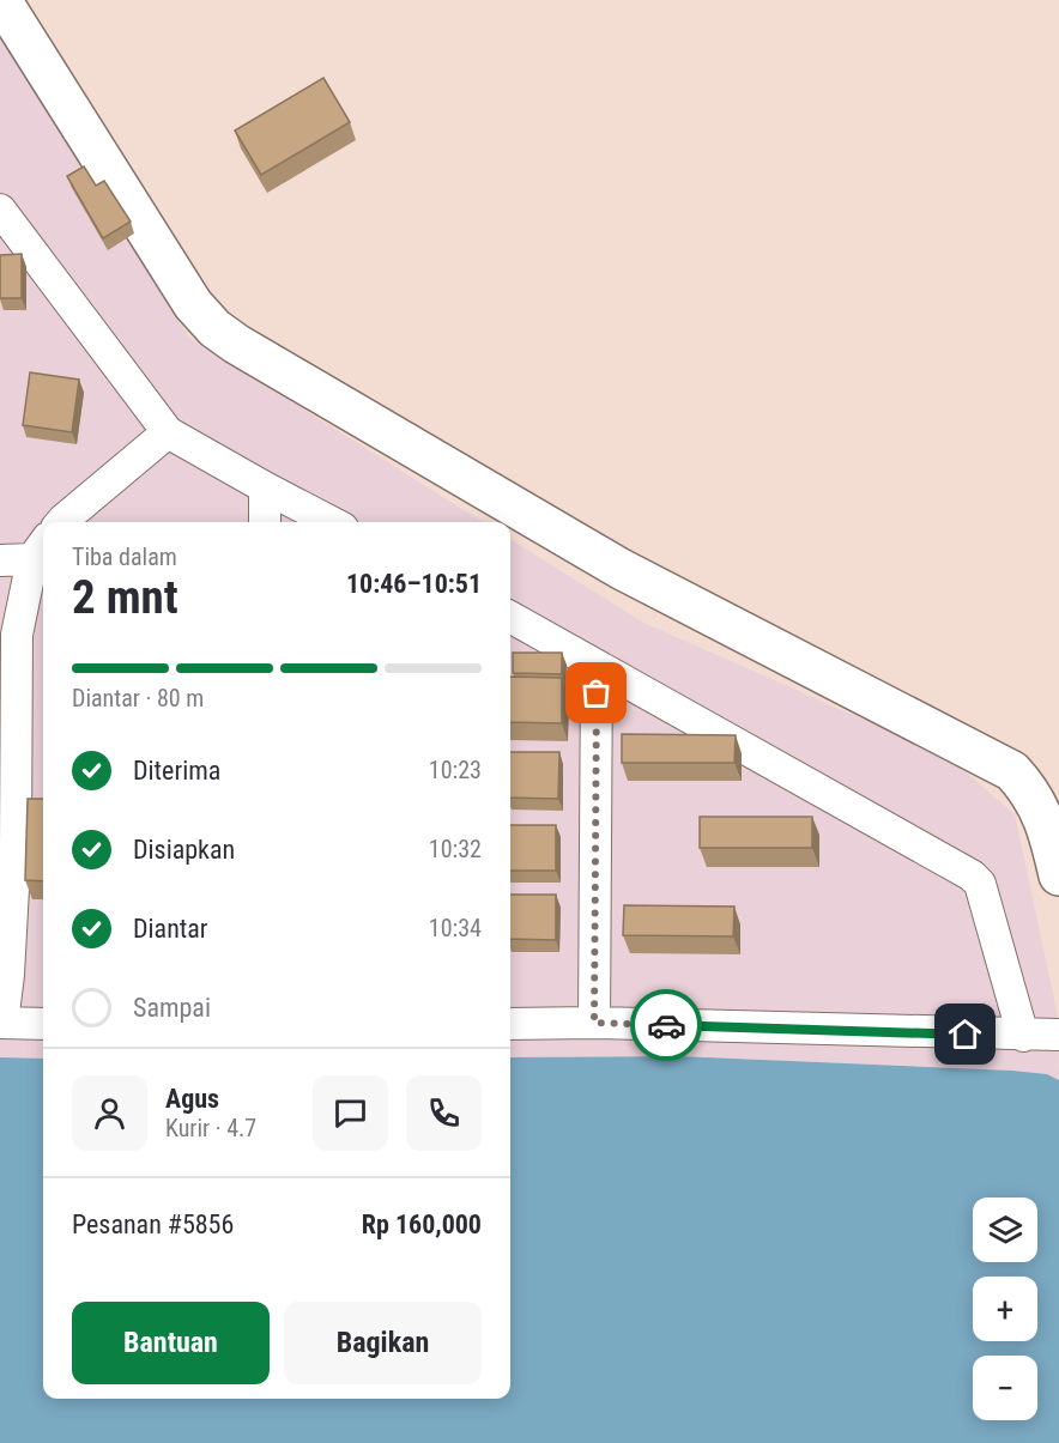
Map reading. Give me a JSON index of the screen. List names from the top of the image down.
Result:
{
  "page": {
    "heading": ["2 mnt", "Tiba dalam", "10:46–10:51"],
    "panel": [
      "Agus",
      "Kurir · 4.7",
      "Pesanan #5856",
      "Rp 160,000"
    ],
    "bar": "Diantar · 80 m",
    "list": [
      ["Diterima", "10:23"],
      ["Disiapkan", "10:32"],
      ["Diantar", "10:34"],
      "Sampai"
    ],
    "map_buttons": ["+", "−"],
    "buttons": ["Bantuan", "Bagikan"]
  }
}
